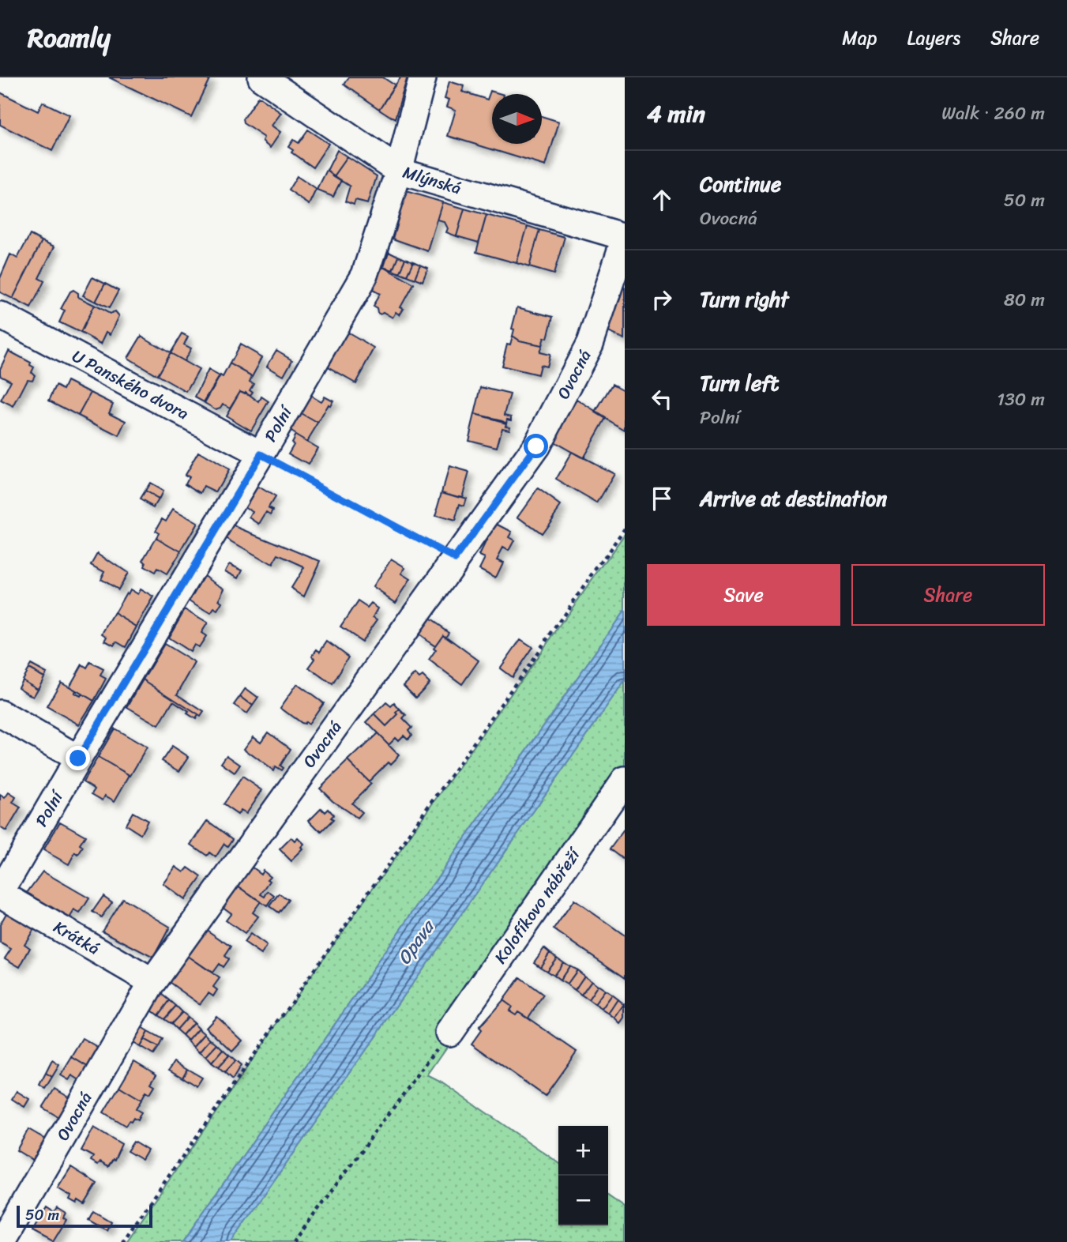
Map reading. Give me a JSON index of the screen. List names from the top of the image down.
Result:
{
  "streets": {
    "street": [
      "Mlýnská",
      "Ovocná",
      "U Panského dvora",
      "Polní",
      "Kolofíkovo nábřeží",
      "Krátká"
    ]
  },
  "crossings": [
    ["Mlýnská", "Ovocná"],
    ["Mlýnská", "Polní"],
    ["Ovocná", "Krátká"],
    ["U Panského dvora", "Polní"],
    ["Polní", "Krátká"]
  ],
  "water": ["Opava"],
  "scale_bar": "50 m",
  "north": "right",
  "page": {
    "header": "Roamly",
    "nav": ["Map", "Layers", "Share"],
    "heading": ["4 min", "Walk · 260 m"],
    "list": [
      ["Continue", "Ovocná", "50 m"],
      ["Turn right", "80 m"],
      ["Turn left", "Polní", "130 m"],
      "Arrive at destination"
    ],
    "buttons": ["Save", "Share"],
    "map_buttons": ["+", "−"],
    "scale": "50 m"
  }
}
